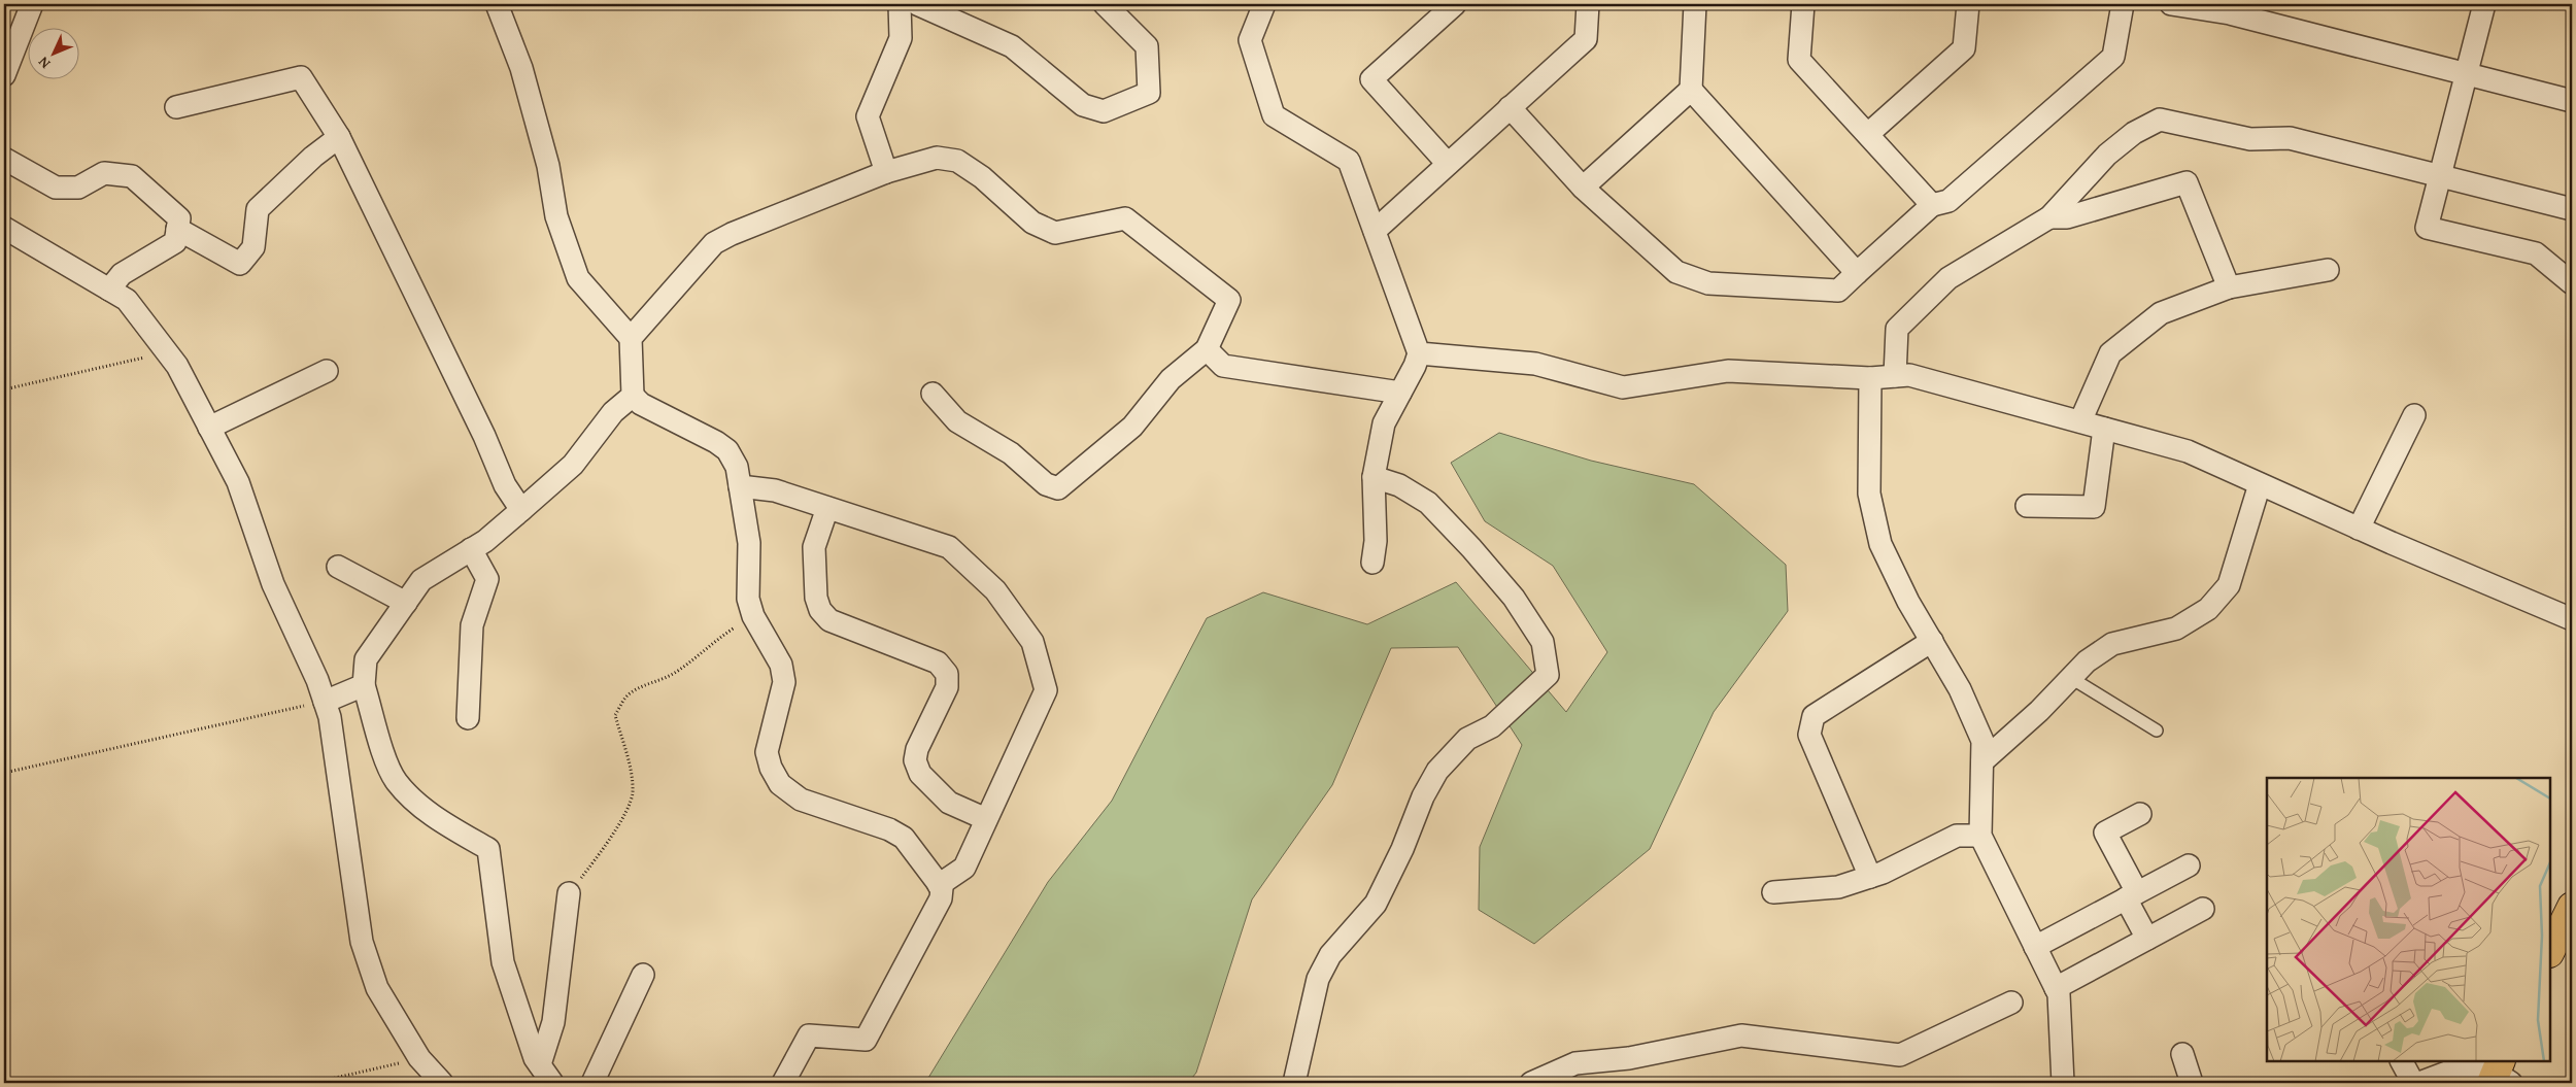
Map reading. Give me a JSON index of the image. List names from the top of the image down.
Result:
{
  "north": "bottom left"
}
